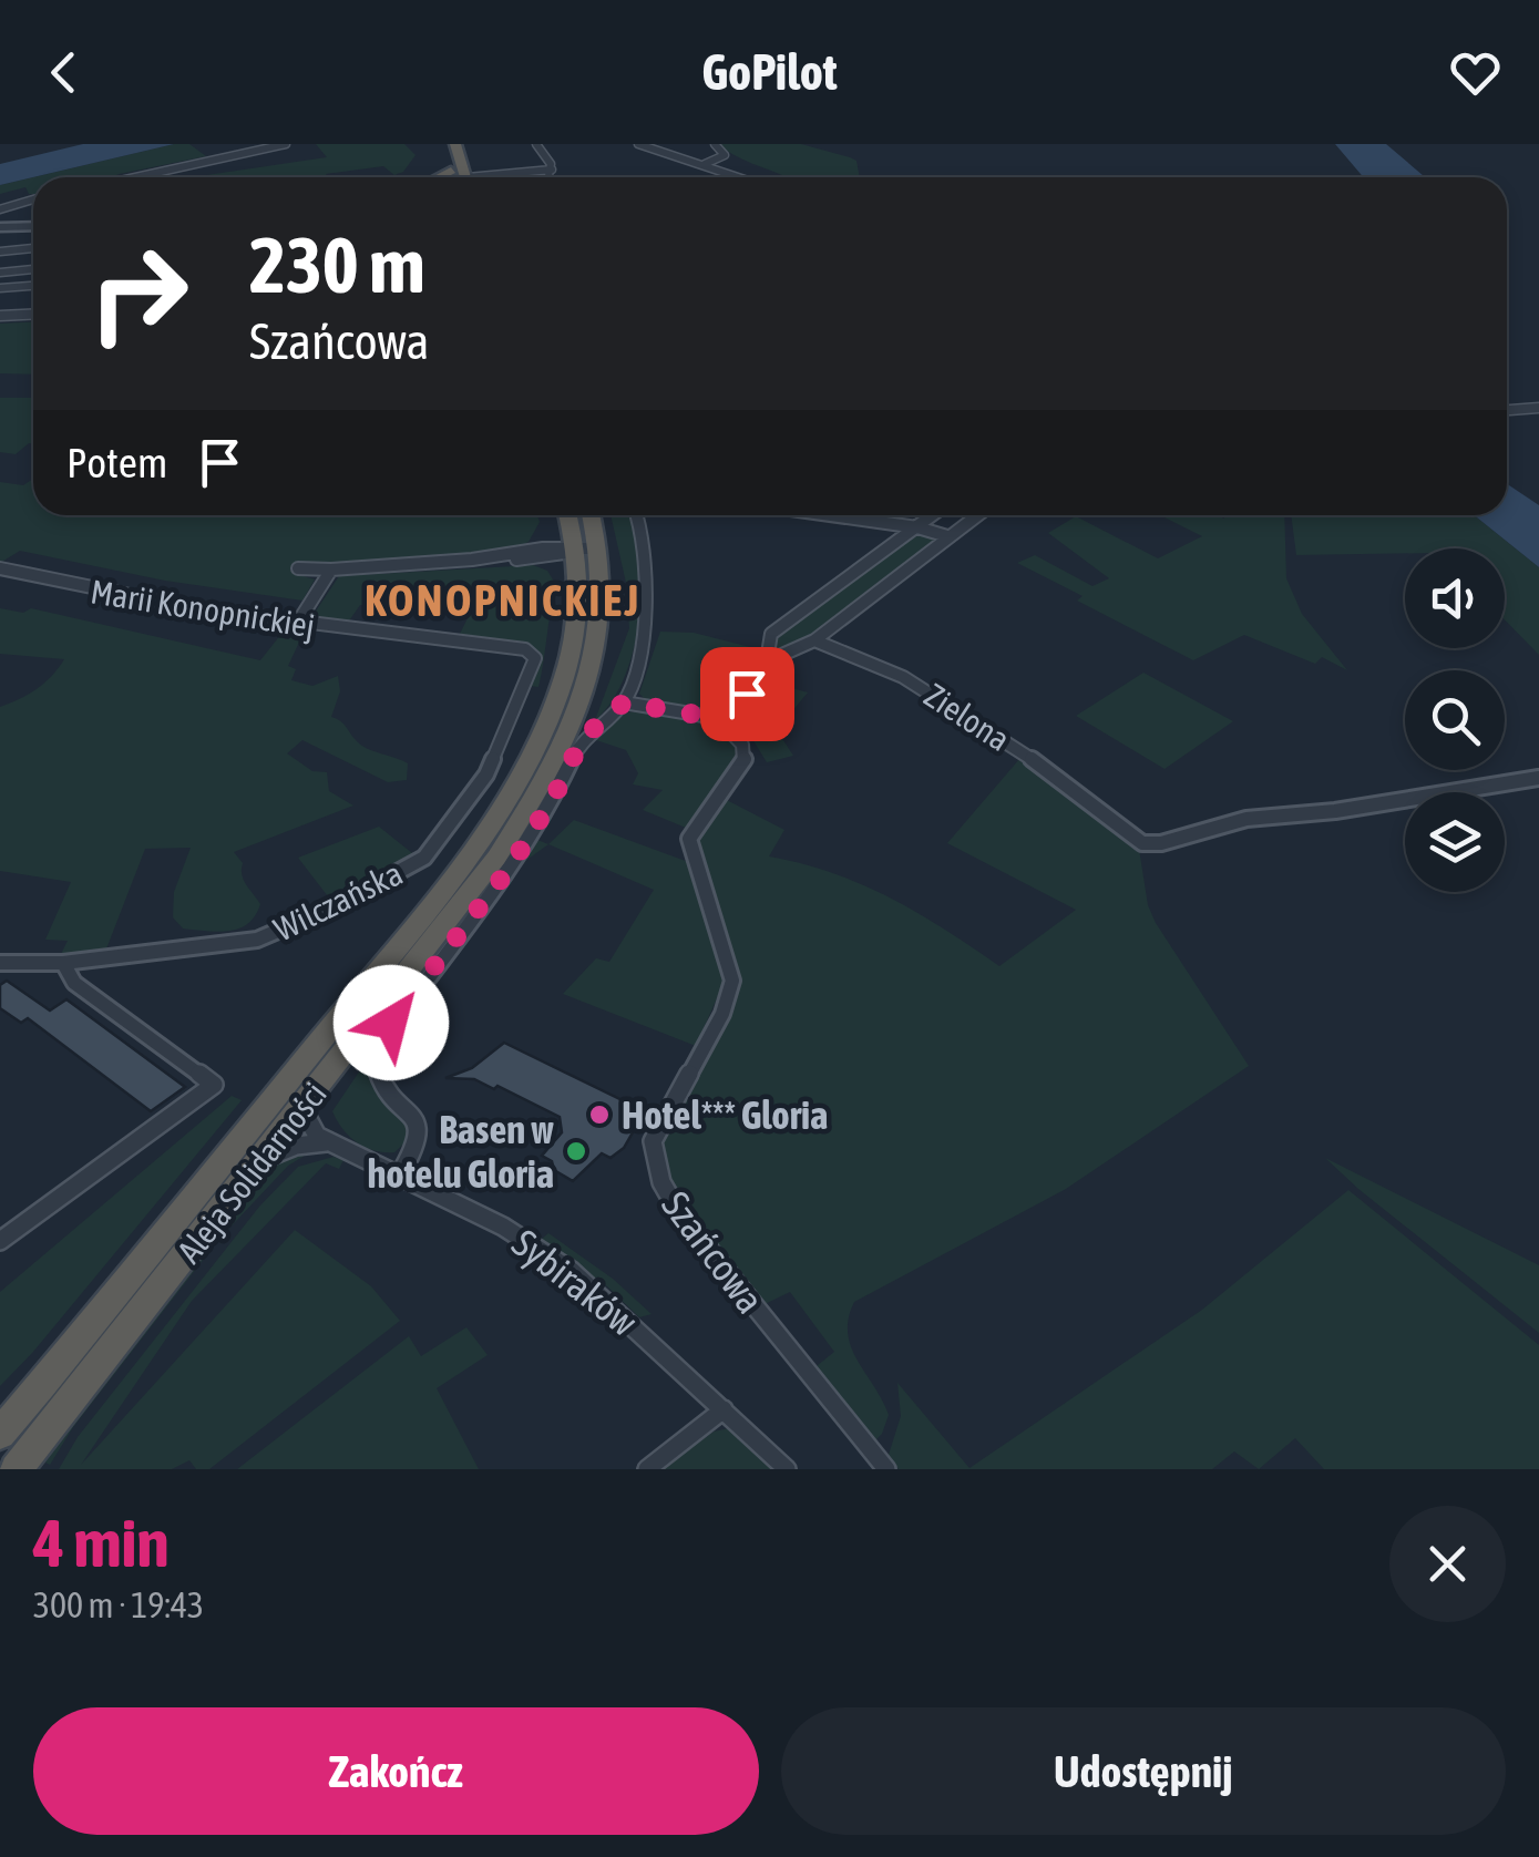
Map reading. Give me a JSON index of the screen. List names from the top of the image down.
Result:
{
  "streets": {
    "highway": ["Aleja Solidarności"],
    "street": [
      "Marii Konopnickiej",
      "Zielona",
      "Wilczańska",
      "Szańcowa",
      "Sybiraków"
    ]
  },
  "crossings": [
    ["Marii Konopnickiej", "Wilczańska"],
    ["Aleja Solidarności", "Sybiraków"]
  ],
  "districts": ["KONOPNICKIEJ"],
  "places": ["Hotel*** Gloria", "Basen w hotelu Gloria"],
  "page": {
    "header": "GoPilot",
    "turn": ["230 m", "Szańcowa"],
    "then": "Potem",
    "heading": ["4 min", "300 m · 19:43"],
    "buttons": ["Zakończ", "Udostępnij"]
  }
}
